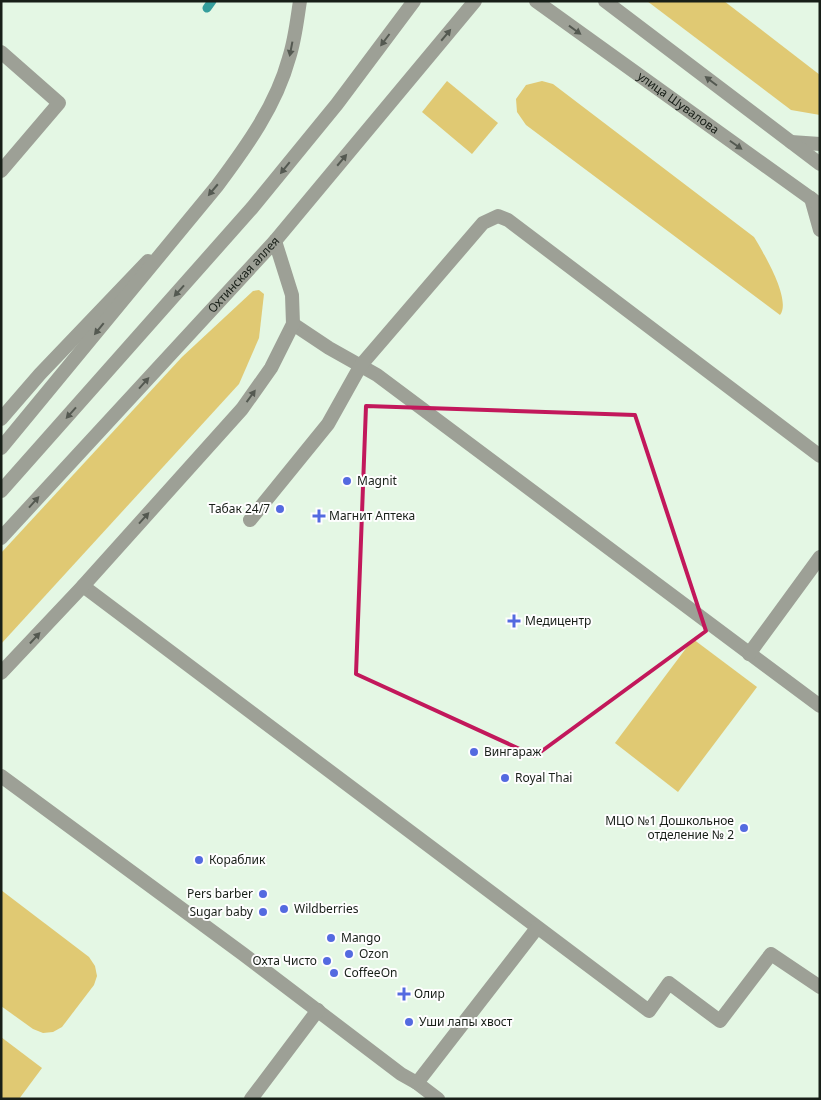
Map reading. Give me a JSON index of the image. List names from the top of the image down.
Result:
{
  "streets": {
    "street": ["улица Шувалова", "Охтинская аллея"]
  },
  "places": {
    "other": [
      "Magnit",
      "Табак 24/7",
      "Вингараж",
      "Royal Thai",
      "МЦО №1 Дошкольное отделение № 2",
      "Кораблик",
      "Pers barber",
      "Wildberries",
      "Sugar baby",
      "Mango",
      "Ozon",
      "Охта Чисто",
      "CoffeeOn",
      "Уши лапы хвост"
    ],
    "health": ["Магнит Аптека", "Медицентр", "Олир"]
  }
}
